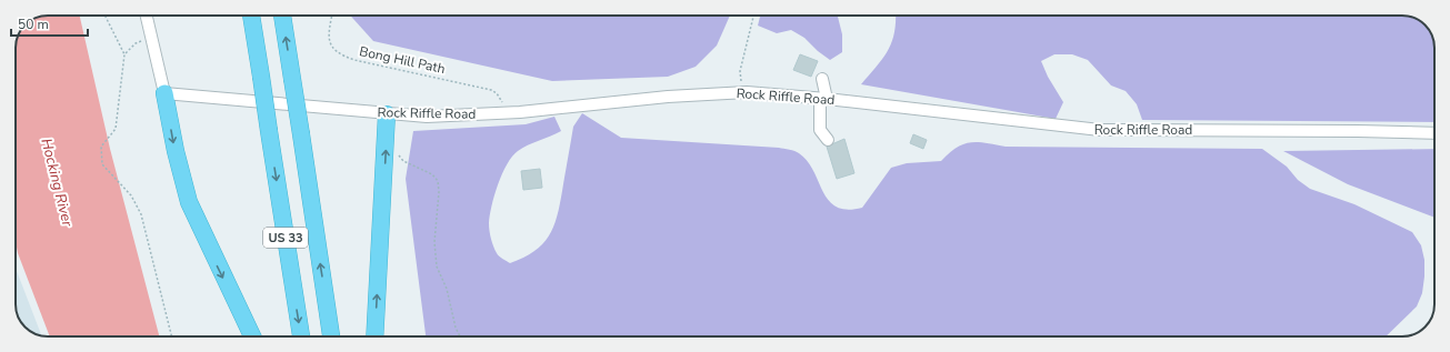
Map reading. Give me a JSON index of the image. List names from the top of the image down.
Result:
{
  "streets": {
    "highway": ["US 33"],
    "street": ["Rock Riffle Road"],
    "path": ["Bong Hill Path"]
  },
  "water": ["Hocking River"],
  "scale_bar": "50 m"
}
